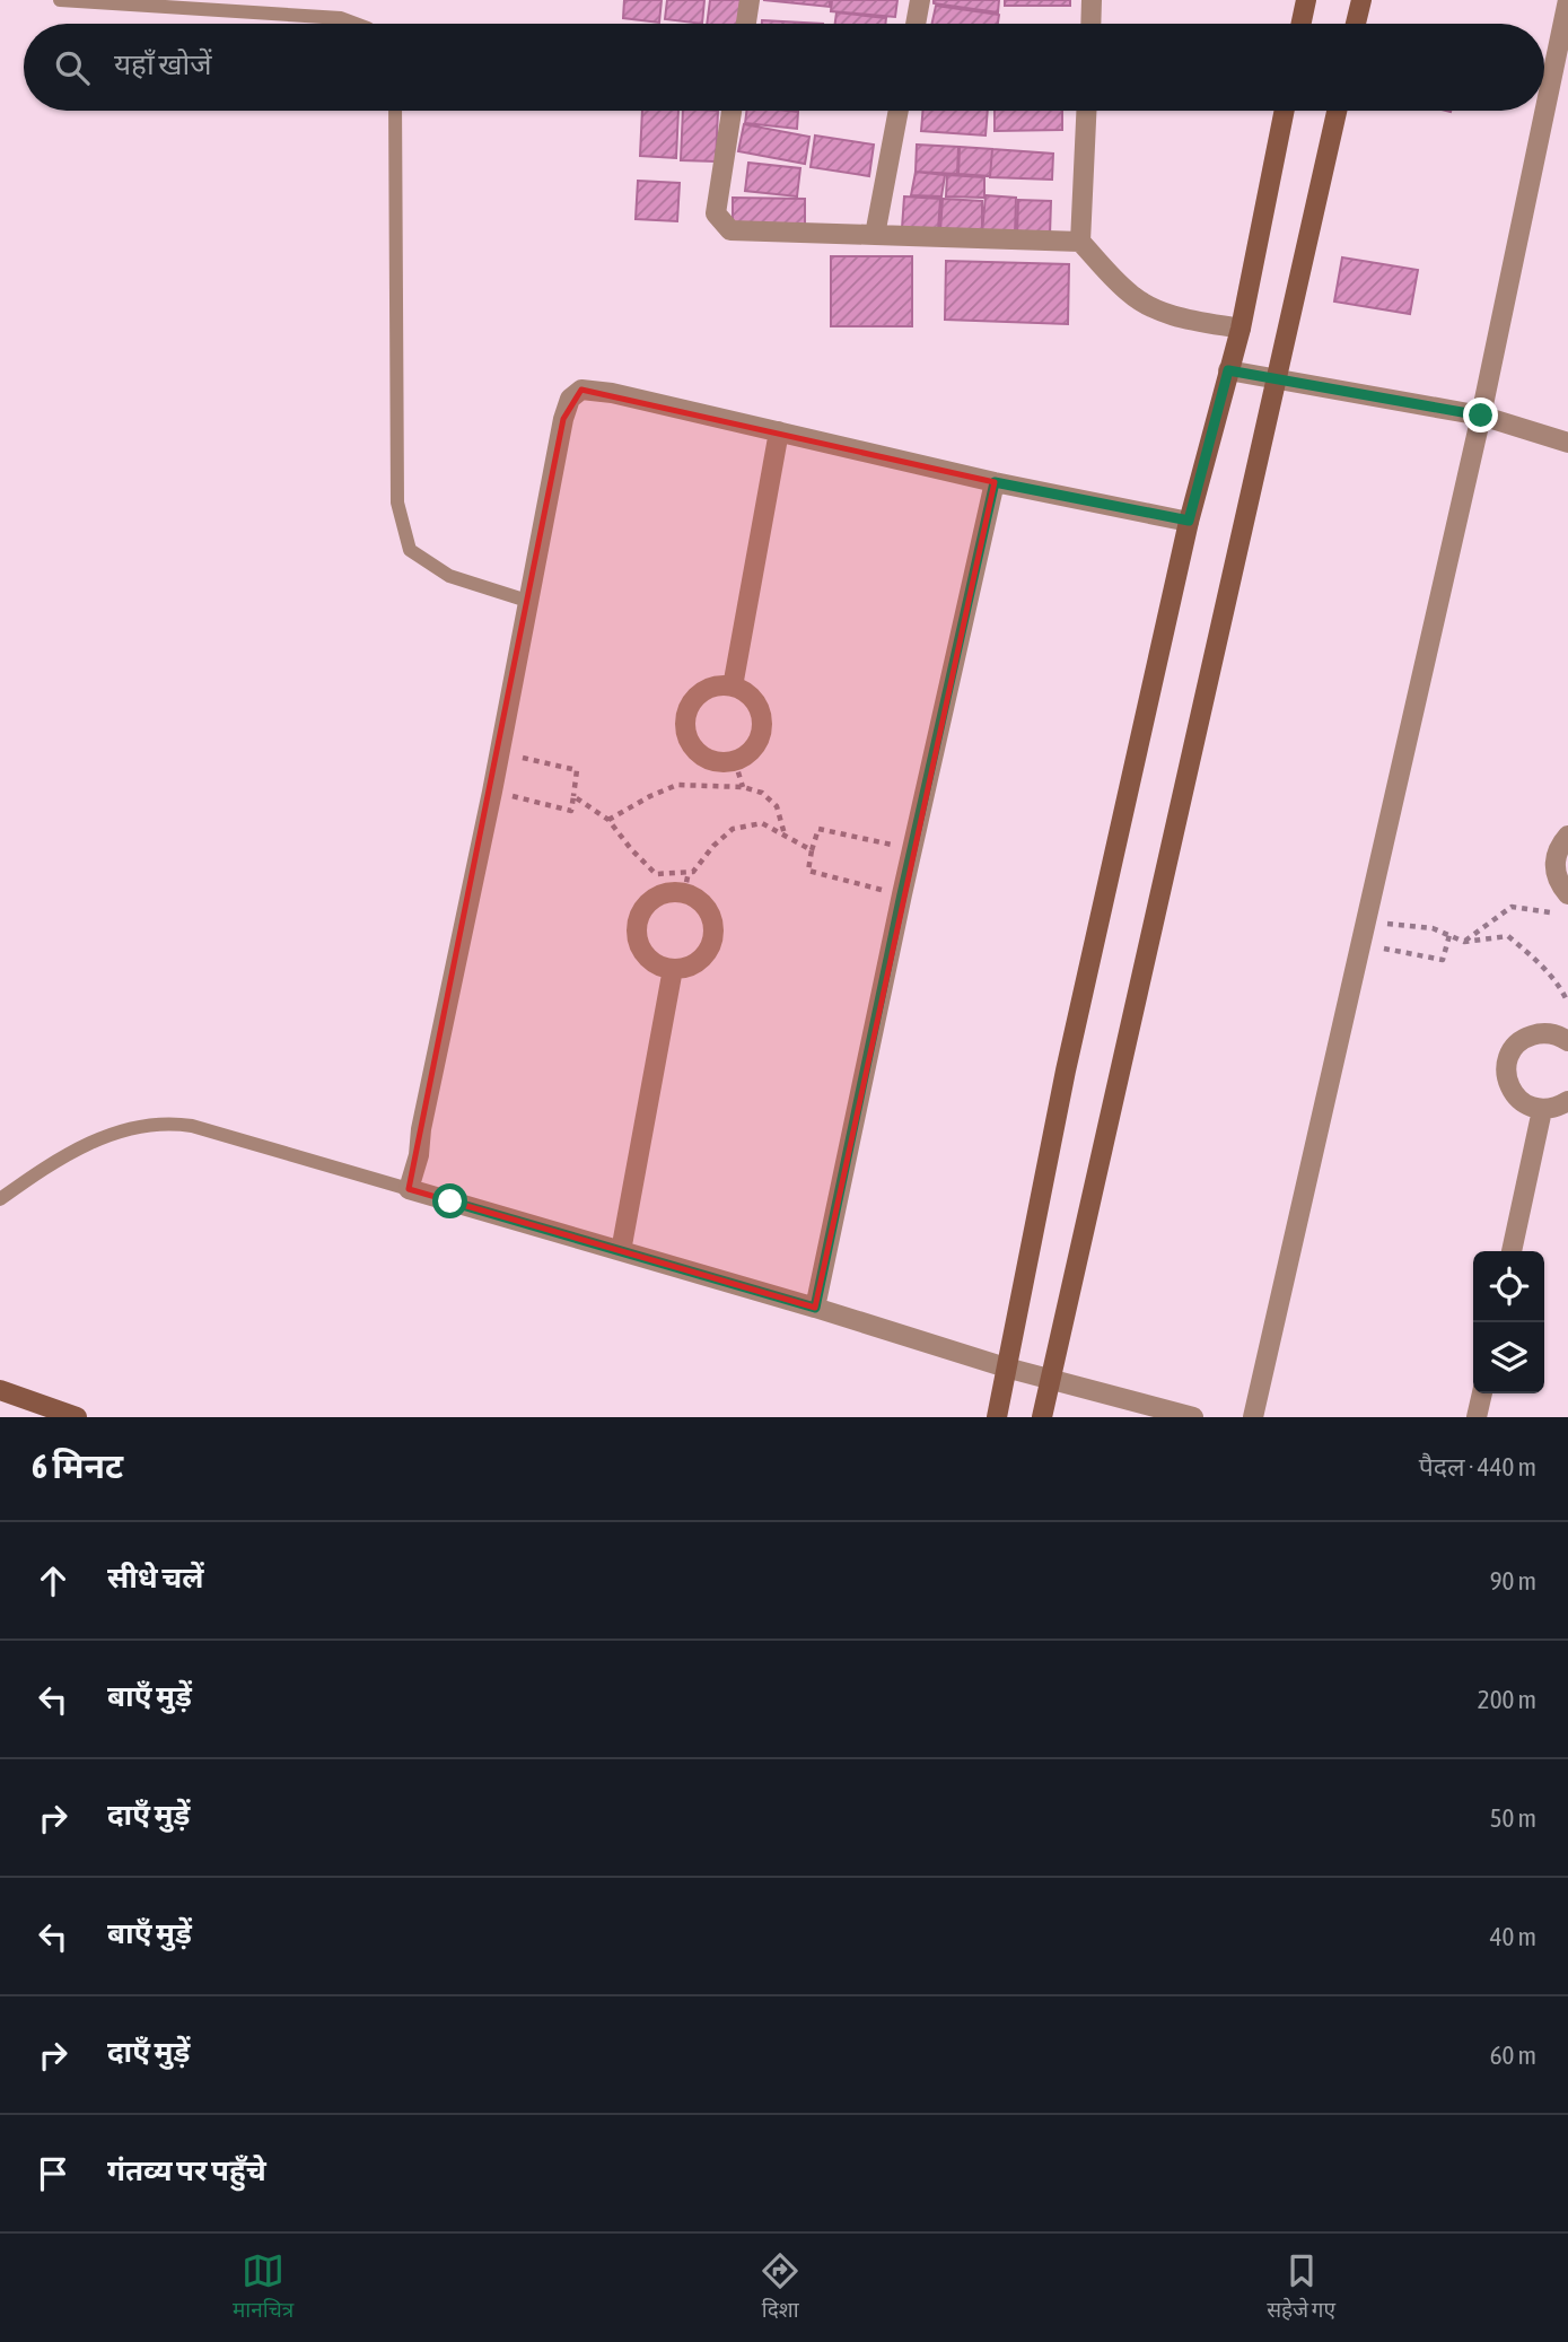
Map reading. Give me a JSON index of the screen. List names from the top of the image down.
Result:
{
  "page": {
    "search": "यहाँ खोजें",
    "heading": ["6 मिनट", "पैदल · 440 m"],
    "list": [
      ["सीधे चलें", "90 m"],
      ["बाएँ मुड़ें", "200 m"],
      ["दाएँ मुड़ें", "50 m"],
      ["बाएँ मुड़ें", "40 m"],
      ["दाएँ मुड़ें", "60 m"],
      "गंतव्य पर पहुँचे"
    ],
    "nav": ["मानचित्र", "दिशा", "सहेजे गए"]
  }
}
